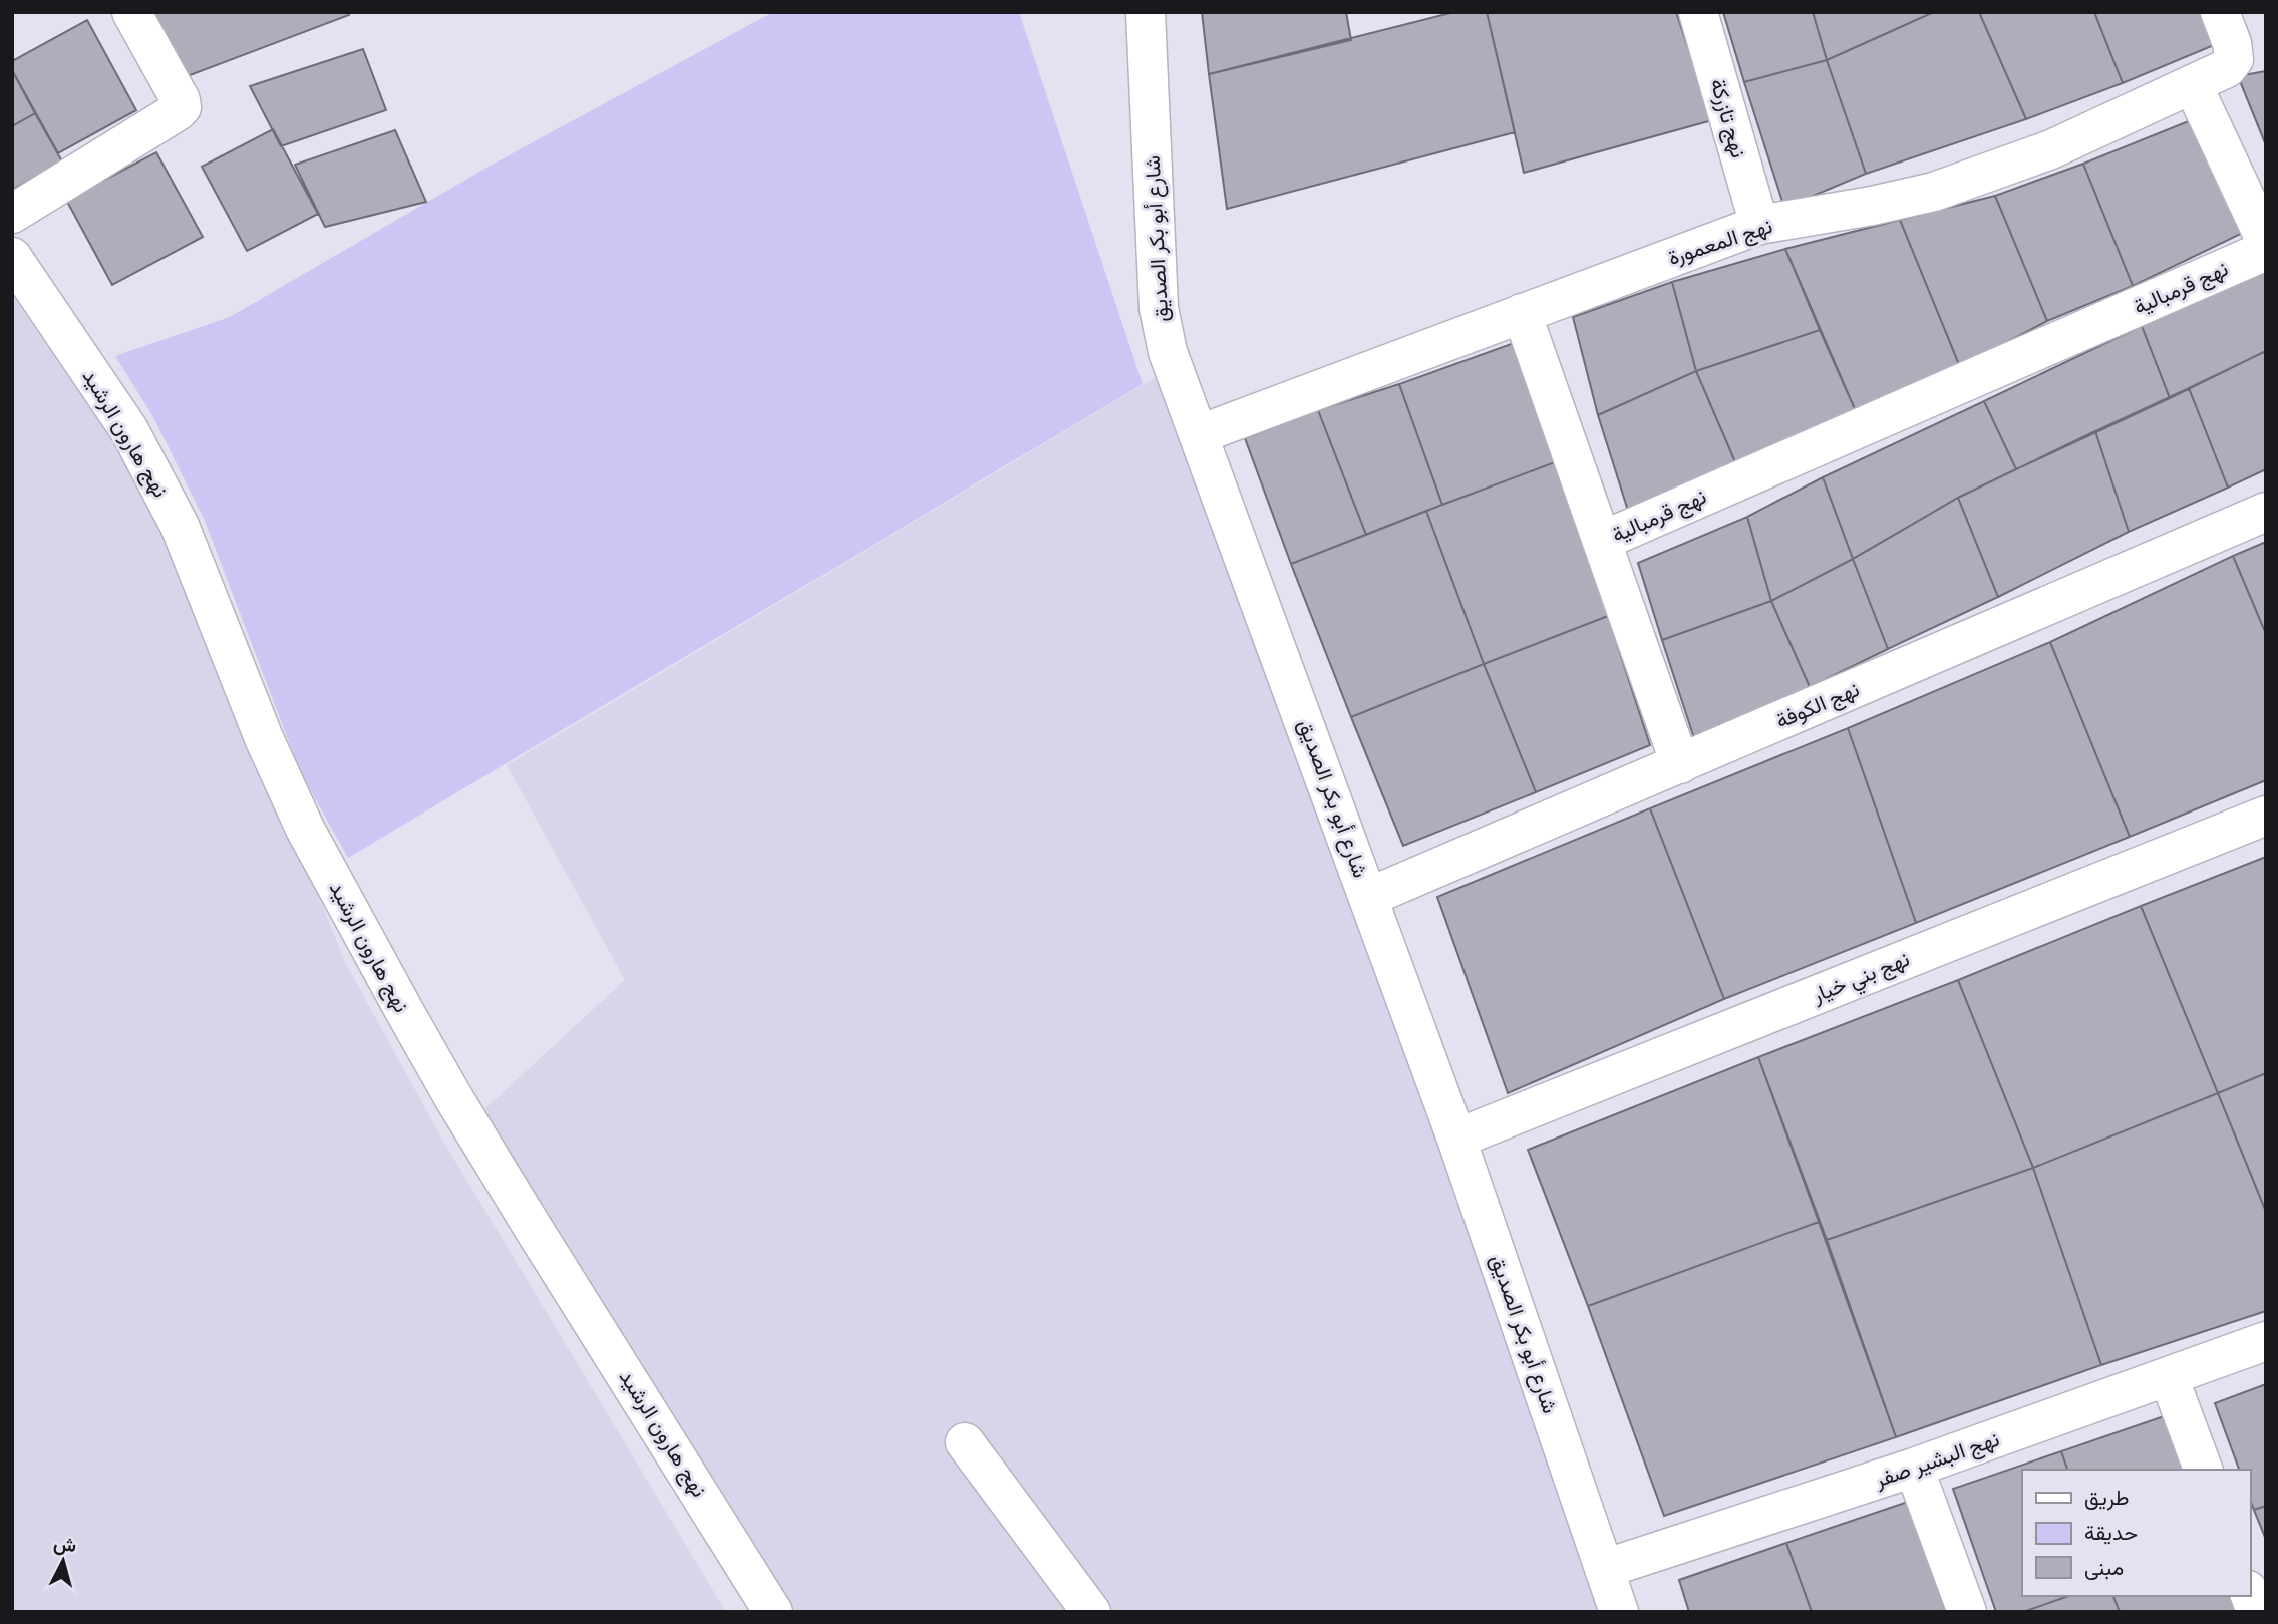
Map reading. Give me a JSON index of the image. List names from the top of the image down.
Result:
{
  "streets": {
    "street": [
      "نهج تازركة",
      "شارع أبو بكر الصديق",
      "نهج المعمورة",
      "نهج قرمبالية",
      "نهج هارون الرشيد",
      "نهج الكوفة",
      "نهج بني خيار",
      "نهج البشير صفر"
    ]
  },
  "crossings": [
    ["نهج تازركة", "نهج المعمورة"],
    ["شارع أبو بكر الصديق", "نهج المعمورة"],
    ["شارع أبو بكر الصديق", "نهج الكوفة"],
    ["شارع أبو بكر الصديق", "نهج بني خيار"],
    ["شارع أبو بكر الصديق", "نهج البشير صفر"]
  ],
  "legend": ["طريق", "حديقة", "مبنى"],
  "north": "top"
}
